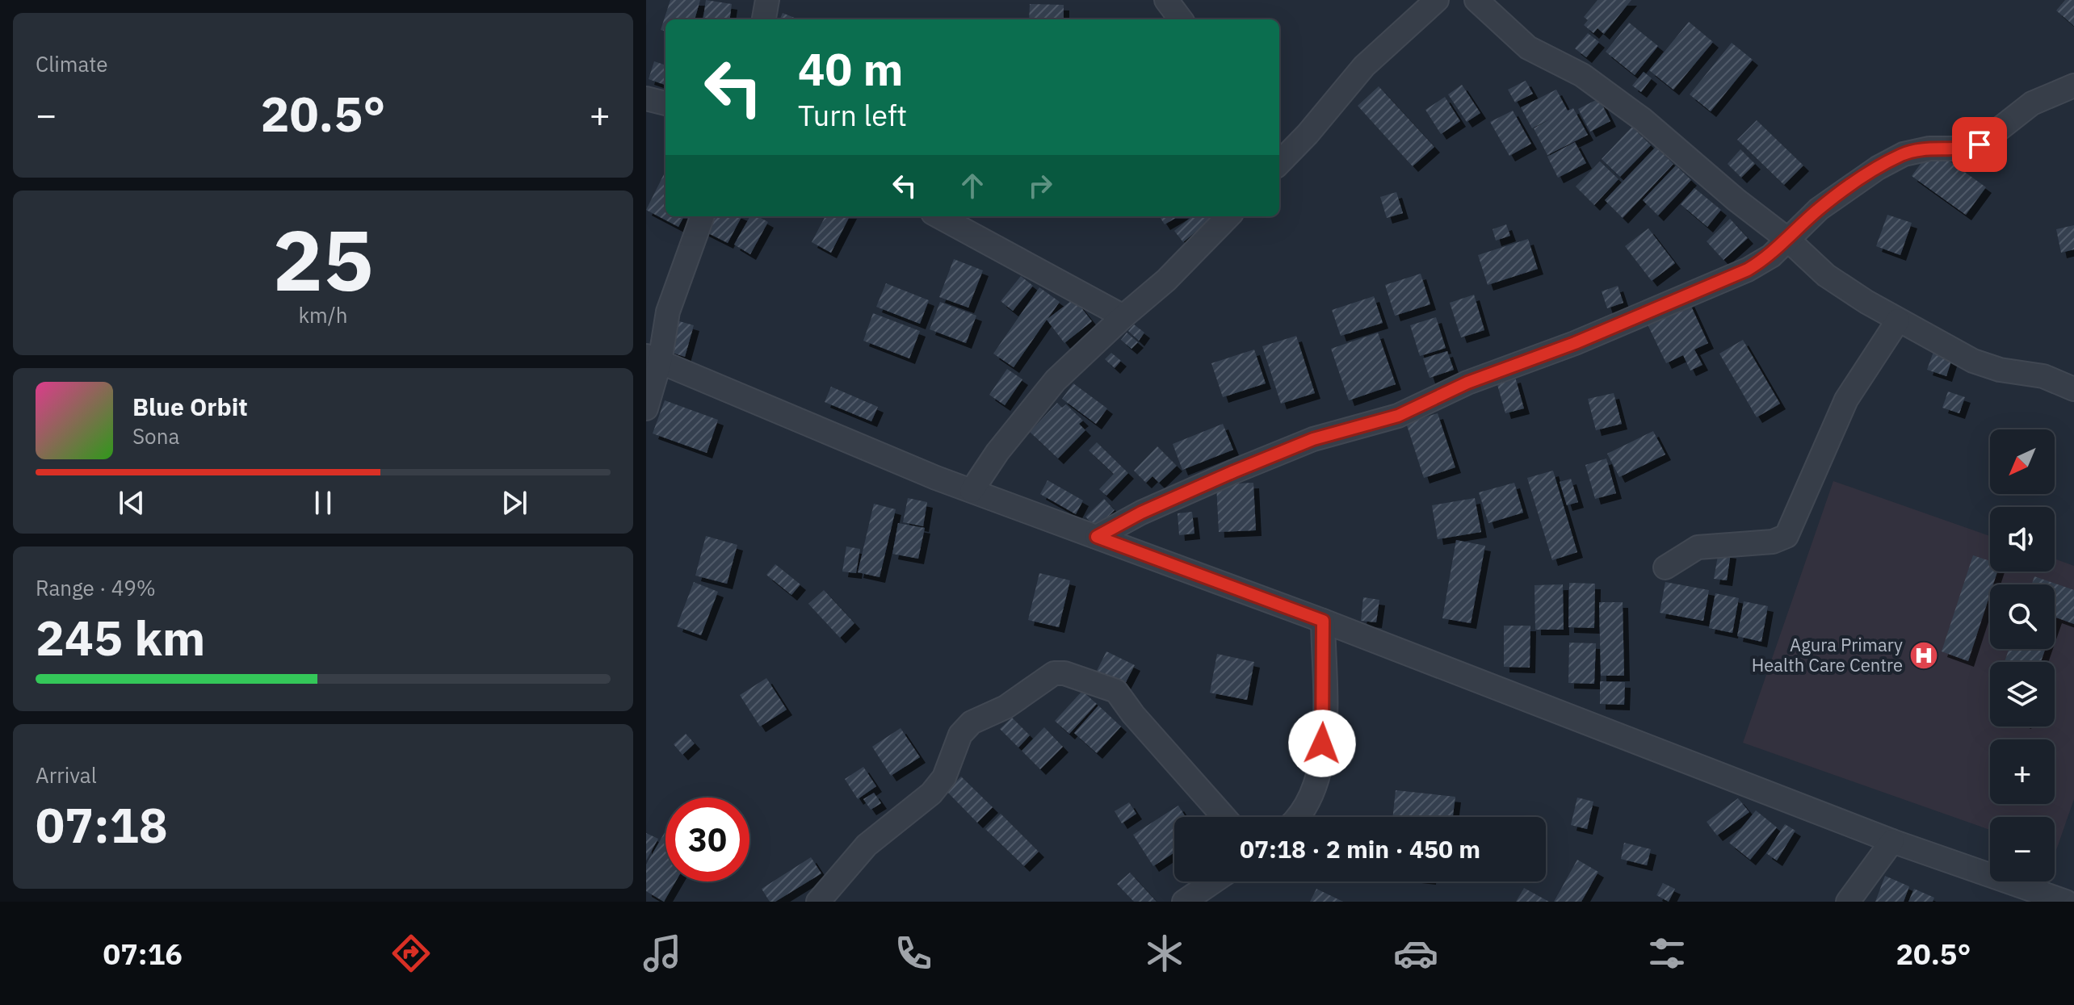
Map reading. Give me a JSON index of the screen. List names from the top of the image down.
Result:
{
  "places": {
    "hospital": ["Agura Primary Health Care Centre"]
  },
  "north": "bottom left",
  "page": {
    "tile": [
      "Climate",
      ["25", "km/h"],
      ["Range · 49%", "245 km"],
      ["Arrival", "07:18"]
    ],
    "turn": ["40 m", "Turn left"],
    "heat": ["−", "20.5°", "+"],
    "song": ["Blue Orbit", "Sona"],
    "map_buttons": ["+", "−"],
    "limit": "30",
    "trip": "07:18 · 2 min · 450 m",
    "tabs": ["07:16", "20.5°"]
  }
}
